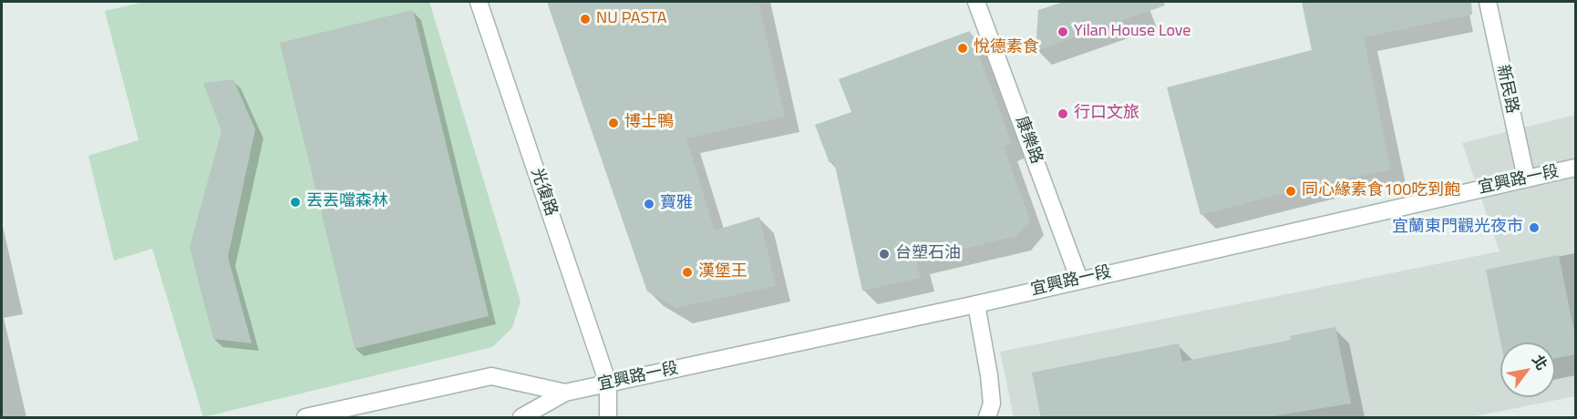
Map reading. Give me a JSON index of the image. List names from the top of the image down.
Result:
{
  "streets": {
    "street": [
      "新民路",
      "康樂路",
      "宜興路一段",
      "光復路"
    ]
  },
  "crossings": [
    ["新民路", "宜興路一段"],
    ["康樂路", "宜興路一段"],
    ["宜興路一段", "光復路"]
  ],
  "places": [
    "NU PASTA",
    "Yilan House Love",
    "悅德素食",
    "行口文旅",
    "博士鴨",
    "同心緣素食100吃到飽",
    "丟丟噹森林",
    "寶雅",
    "宜蘭東門觀光夜市",
    "台塑石油",
    "漢堡王"
  ],
  "north": "top right"
}
